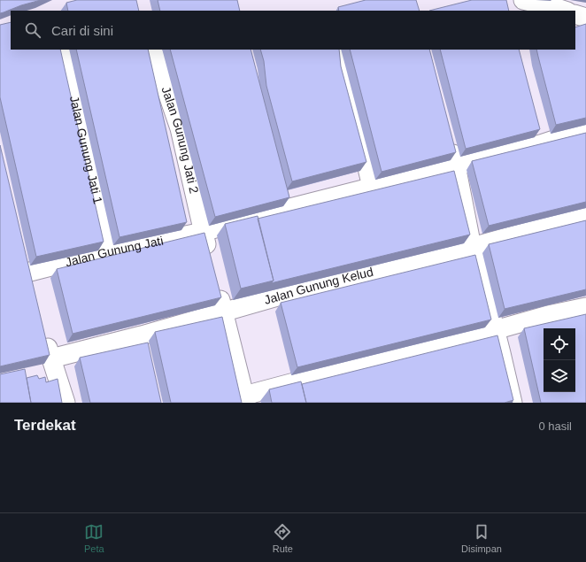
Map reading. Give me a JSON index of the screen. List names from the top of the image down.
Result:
{
  "streets": {
    "street": [
      "Jalan Gunung Jati 2",
      "Jalan Gunung Jati 1",
      "Jalan Gunung Jati",
      "Jalan Gunung Kelud"
    ]
  },
  "crossings": [
    ["Jalan Gunung Jati 2", "Jalan Gunung Jati"],
    ["Jalan Gunung Jati 1", "Jalan Gunung Jati"]
  ],
  "page": {
    "search": "Cari di sini",
    "heading": ["Terdekat", "0 hasil"],
    "nav": ["Peta", "Rute", "Disimpan"]
  }
}
